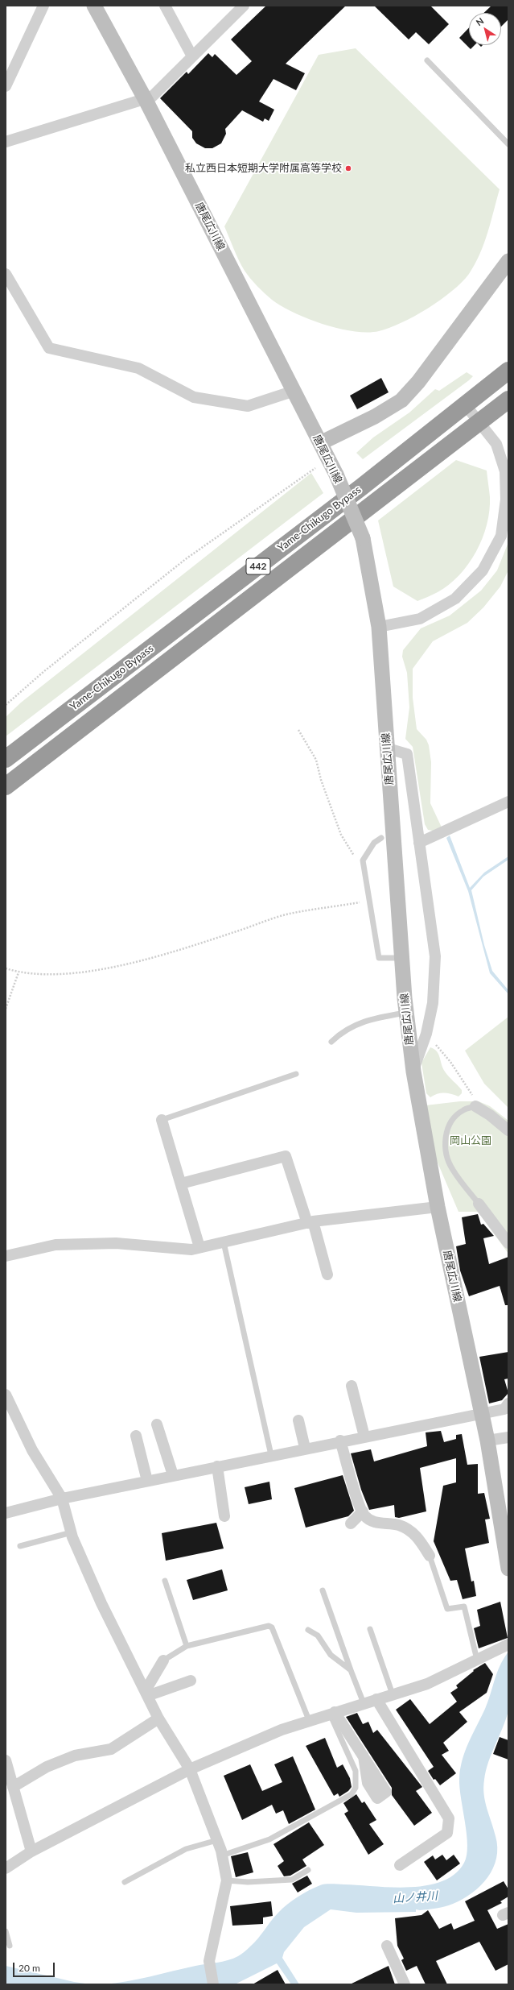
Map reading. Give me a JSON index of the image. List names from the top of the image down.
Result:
{
  "streets": {
    "highway": ["Yame-Chikugo Bypass", "442"],
    "main road": ["唐尾広川線"]
  },
  "water": ["山ノ井川"],
  "parks": ["岡山公園"],
  "places": ["私立西日本短期大学附属高等学校"],
  "scale_bar": "20 m",
  "north": "top left"
}
